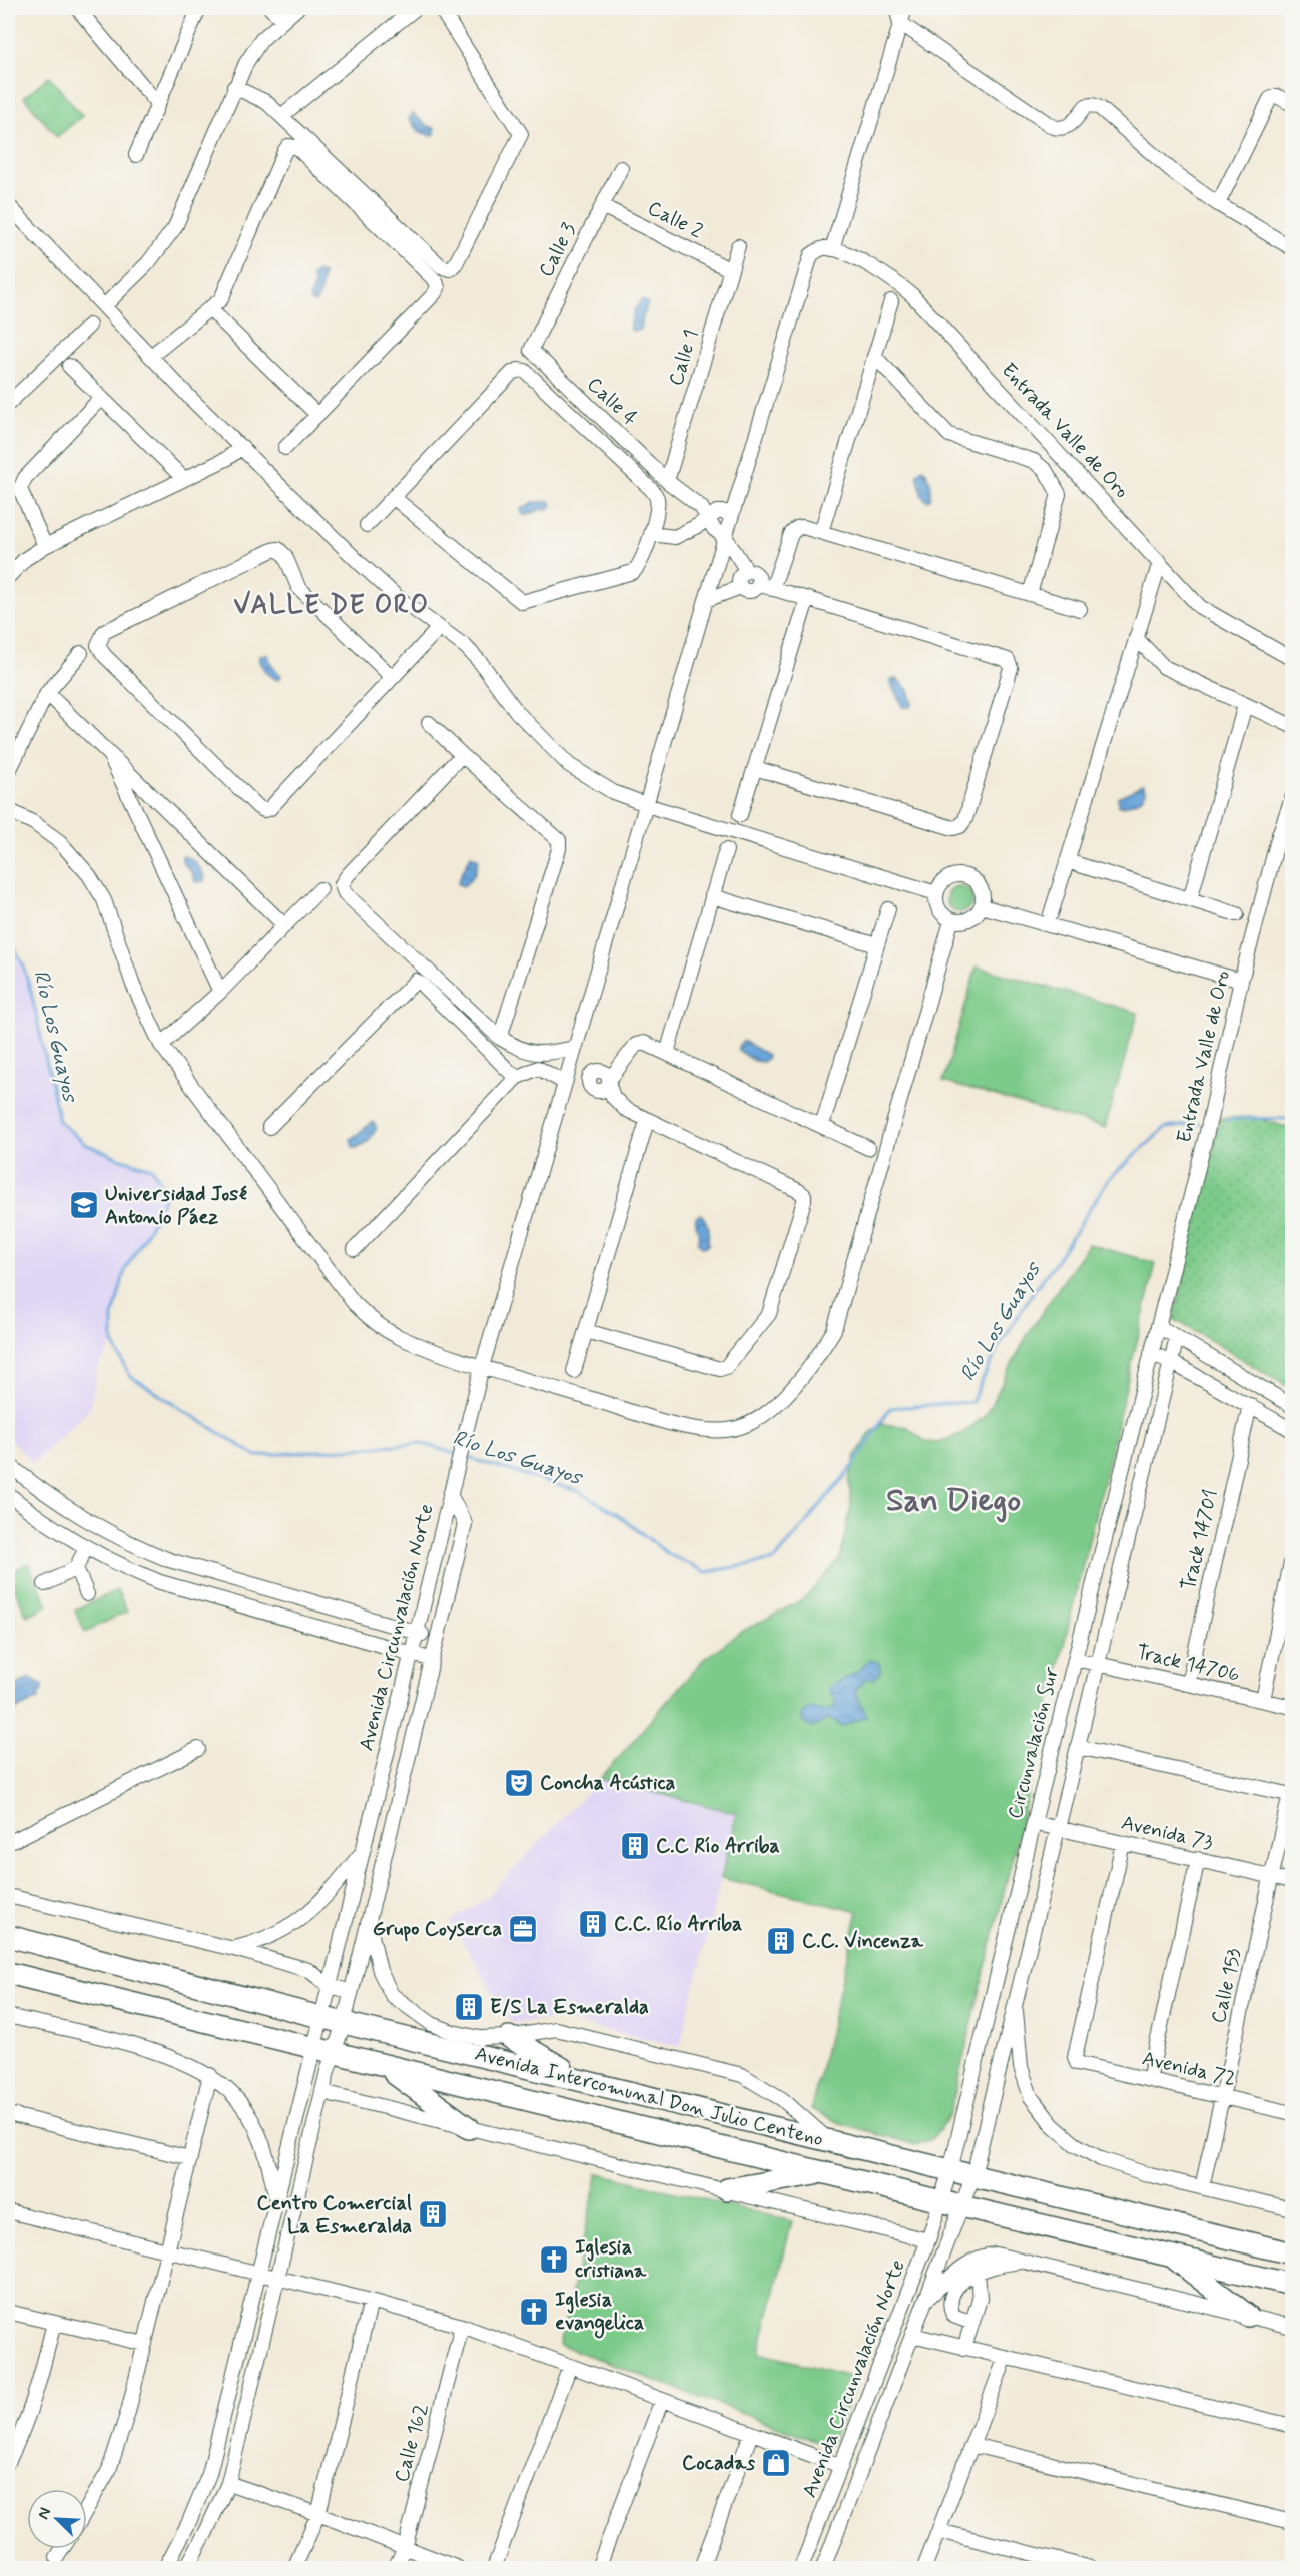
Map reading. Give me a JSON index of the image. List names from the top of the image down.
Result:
{
  "streets": {
    "main road": ["Avenida Intercomunal Don Julio Centeno"],
    "street": [
      "Calle 2",
      "Calle 3",
      "Calle 1",
      "Calle 4",
      "Entrada Valle de Oro",
      "Track 14701",
      "Avenida Circunvalación Norte",
      "Track 14706",
      "Circunvalación Sur",
      "Avenida 73",
      "Calle 153",
      "Avenida 72",
      "Calle 162"
    ]
  },
  "crossings": [
    ["Calle 2", "Calle 3"],
    ["Calle 2", "Calle 1"],
    ["Calle 3", "Calle 4"],
    ["Calle 1", "Calle 4"],
    ["Entrada Valle de Oro", "Circunvalación Sur"],
    ["Track 14701", "Track 14706"],
    ["Avenida Circunvalación Norte", "Circunvalación Sur"],
    ["Avenida Circunvalación Norte", "Avenida Intercomunal Don Julio Centeno"],
    ["Track 14706", "Circunvalación Sur"],
    ["Circunvalación Sur", "Avenida 73"],
    ["Circunvalación Sur", "Avenida Intercomunal Don Julio Centeno"],
    ["Avenida 73", "Calle 153"],
    ["Avenida 73", "Avenida 72"],
    ["Calle 153", "Avenida 72"]
  ],
  "districts": ["VALLE DE ORO", "San Diego"],
  "water": ["Río Los Guayos"],
  "places": {
    "school or university": ["Universidad José Antonio Páez"],
    "theatre": ["Concha Acústica"],
    "building": [
      "C.C Río Arriba",
      "C.C. Río Arriba",
      "C.C. Vincenza",
      "E/S La Esmeralda",
      "Centro Comercial La Esmeralda"
    ],
    "office": ["Grupo Coyserca"],
    "church": ["Iglesia cristiana", "Iglesia evangelica"],
    "shop": ["Cocadas"]
  },
  "north": "top left"
}
